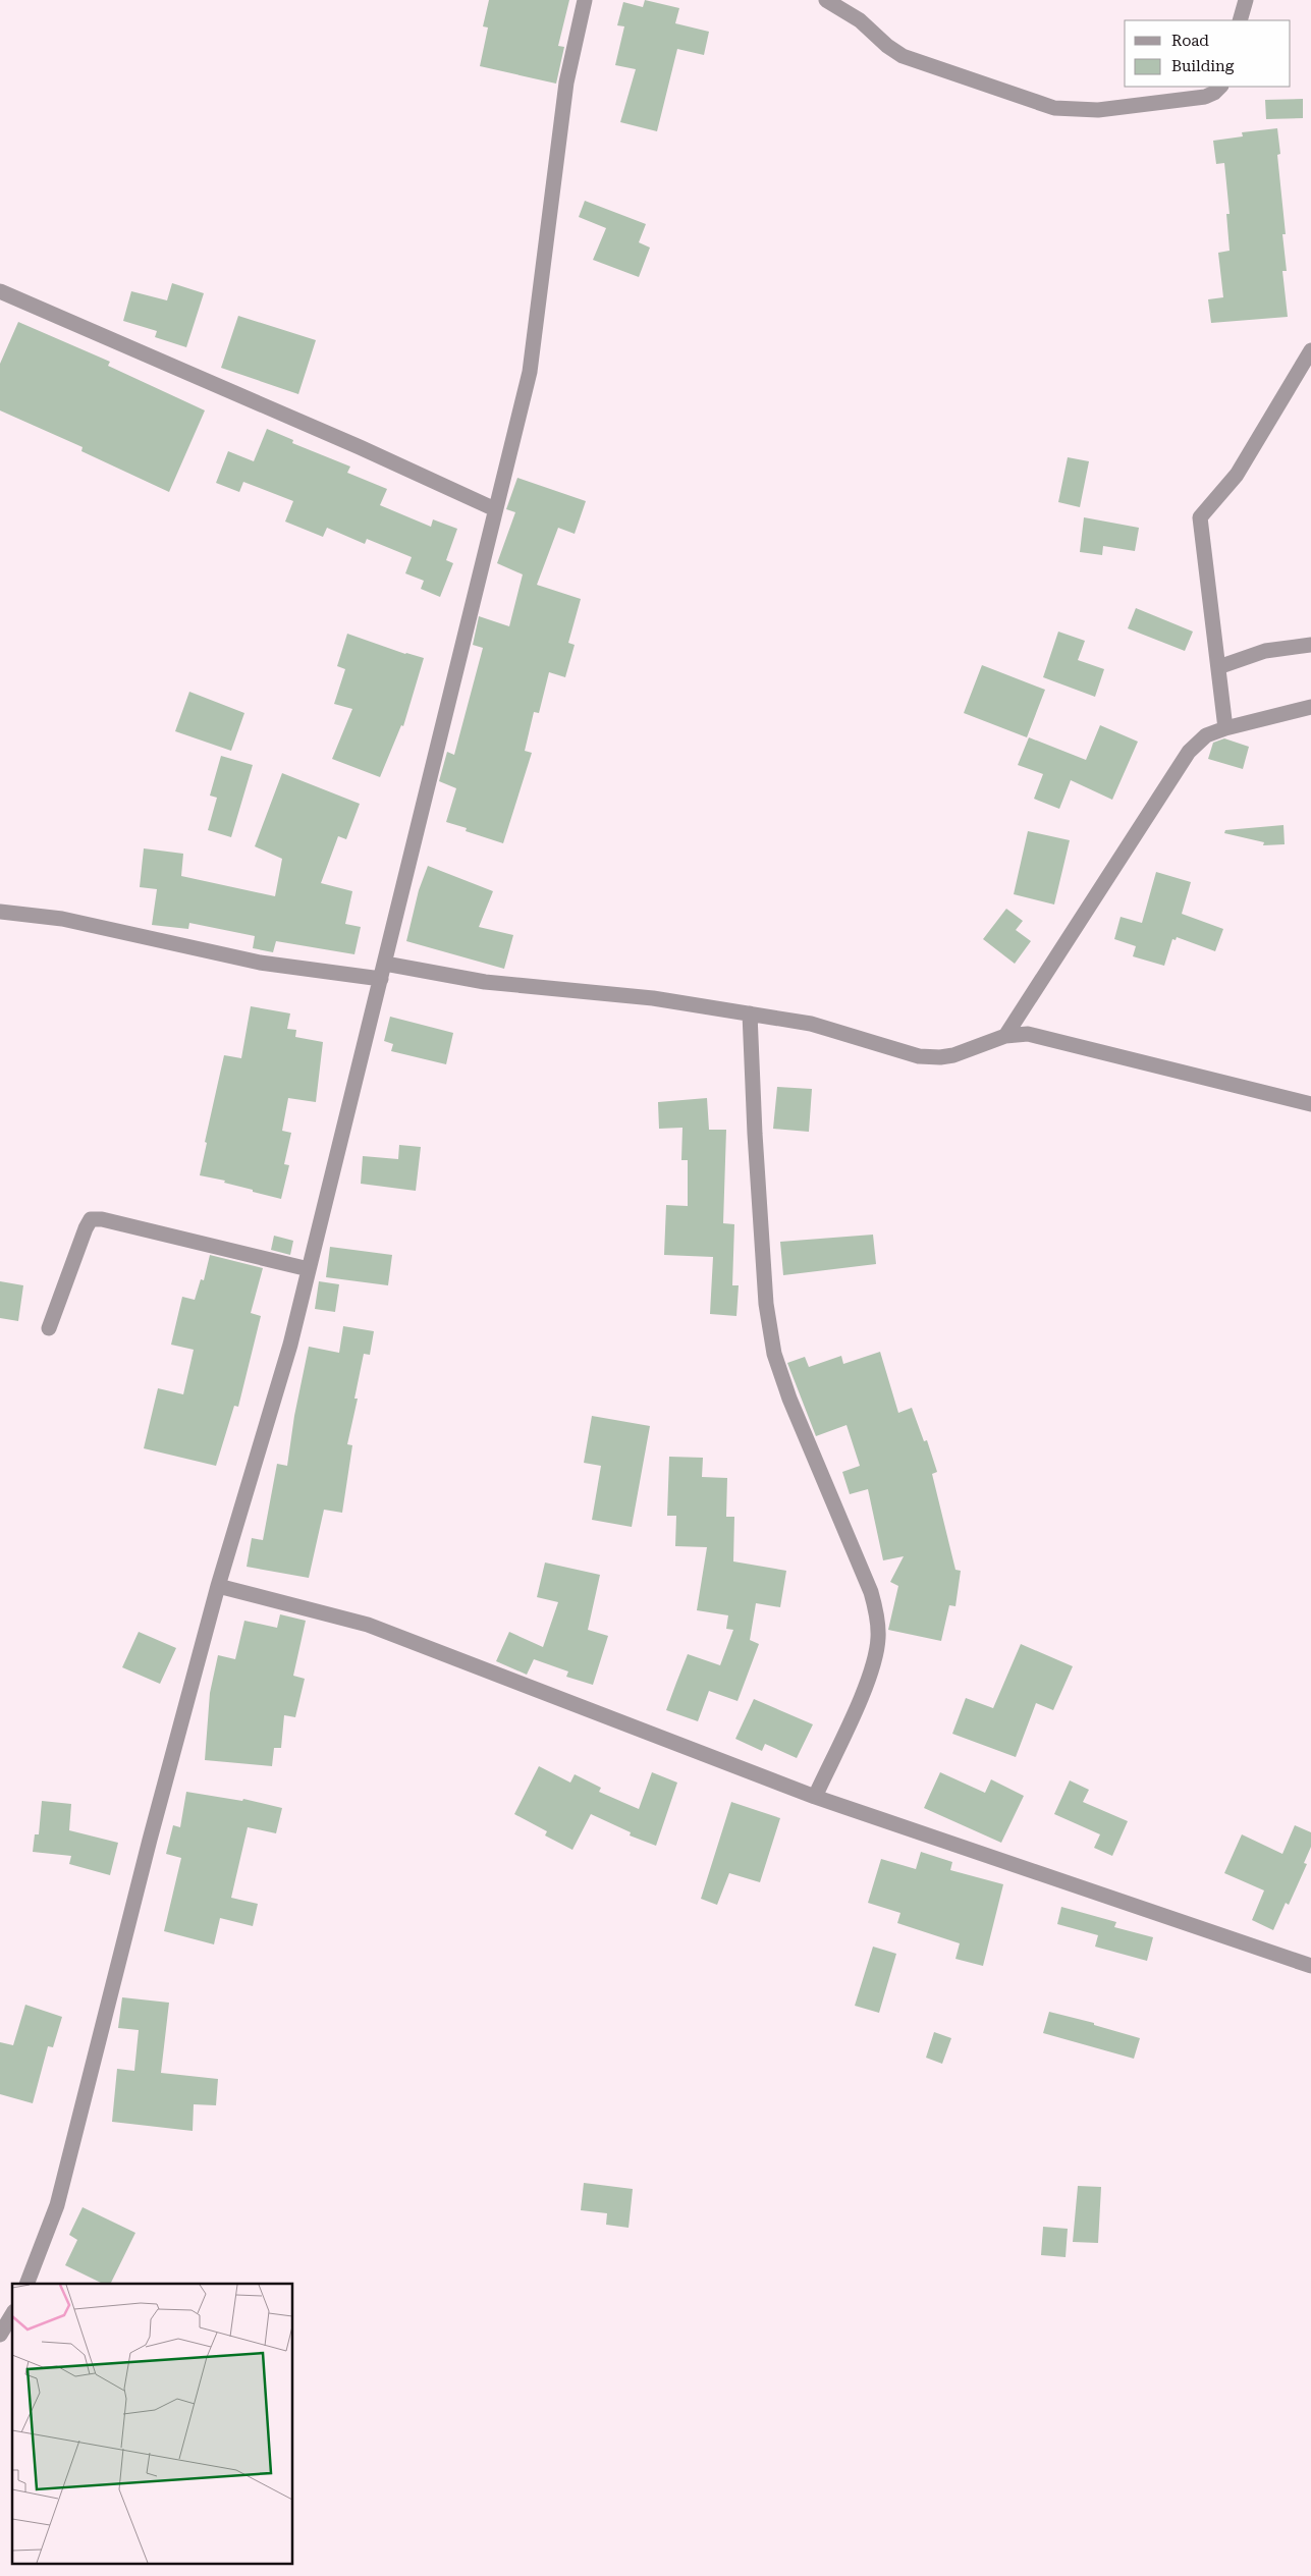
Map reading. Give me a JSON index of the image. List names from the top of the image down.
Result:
{
  "legend": ["Road", "Building"]
}
